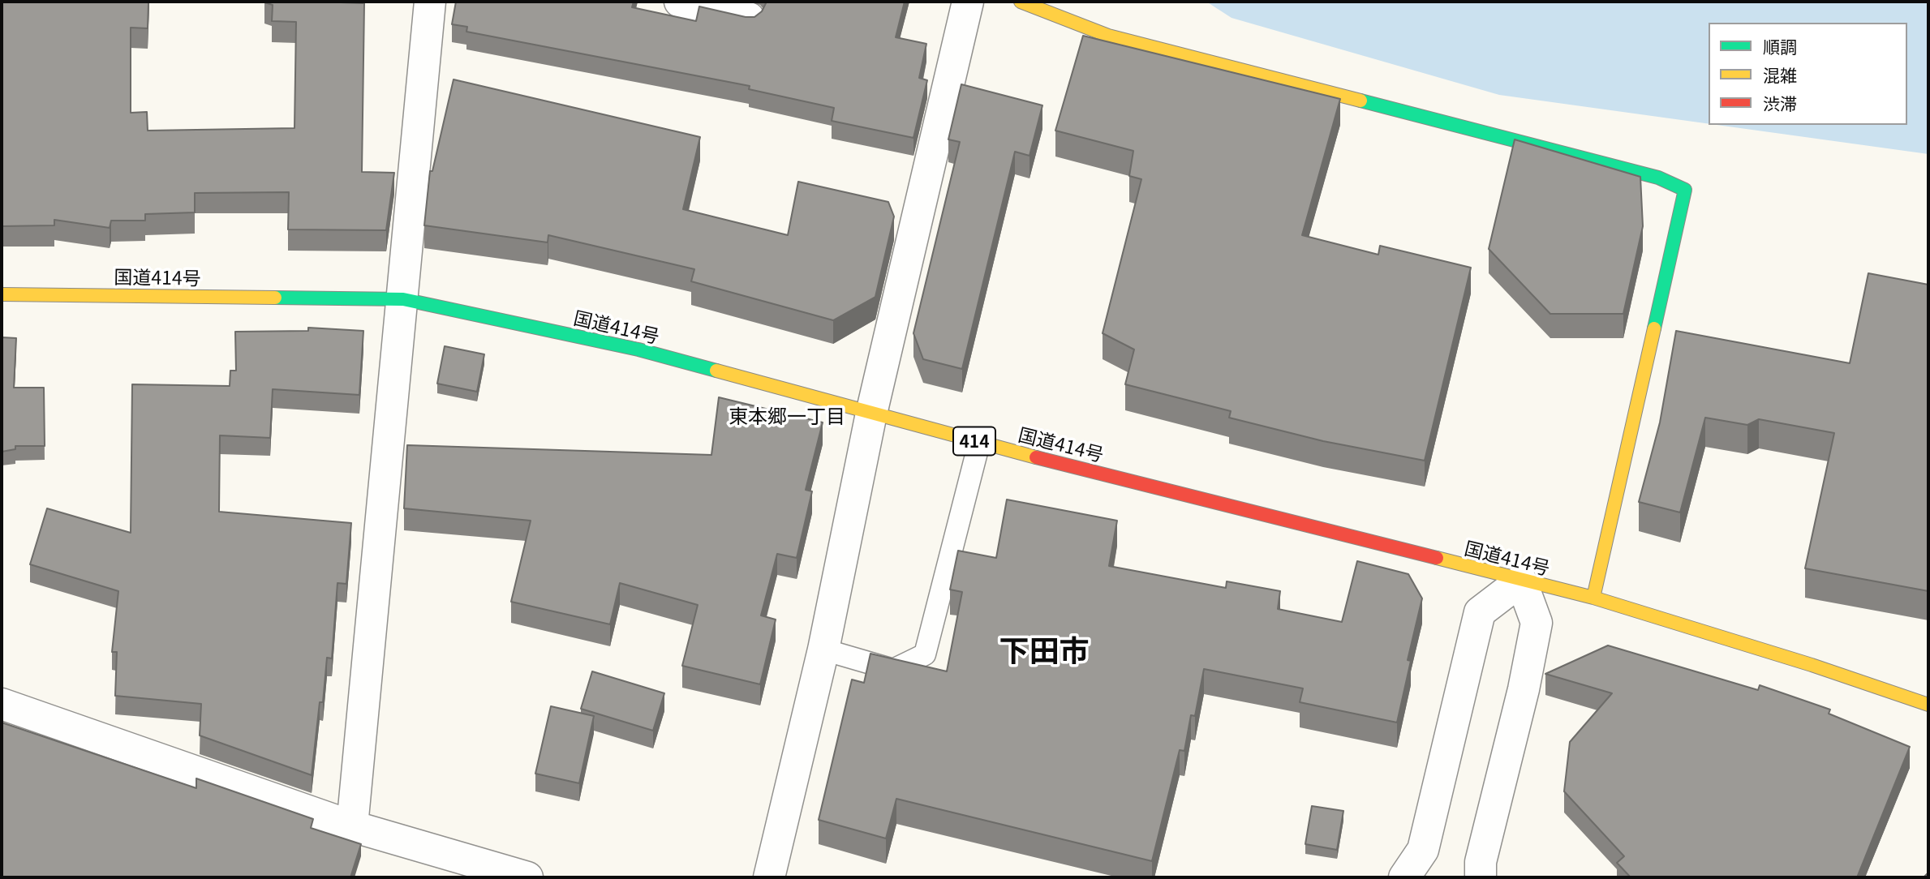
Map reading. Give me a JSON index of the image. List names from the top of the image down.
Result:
{
  "streets": {
    "main road": ["国道414号", "414"]
  },
  "districts": ["東本郷一丁目", "下田市"],
  "legend": ["順調", "混雑", "渋滞"]
}
